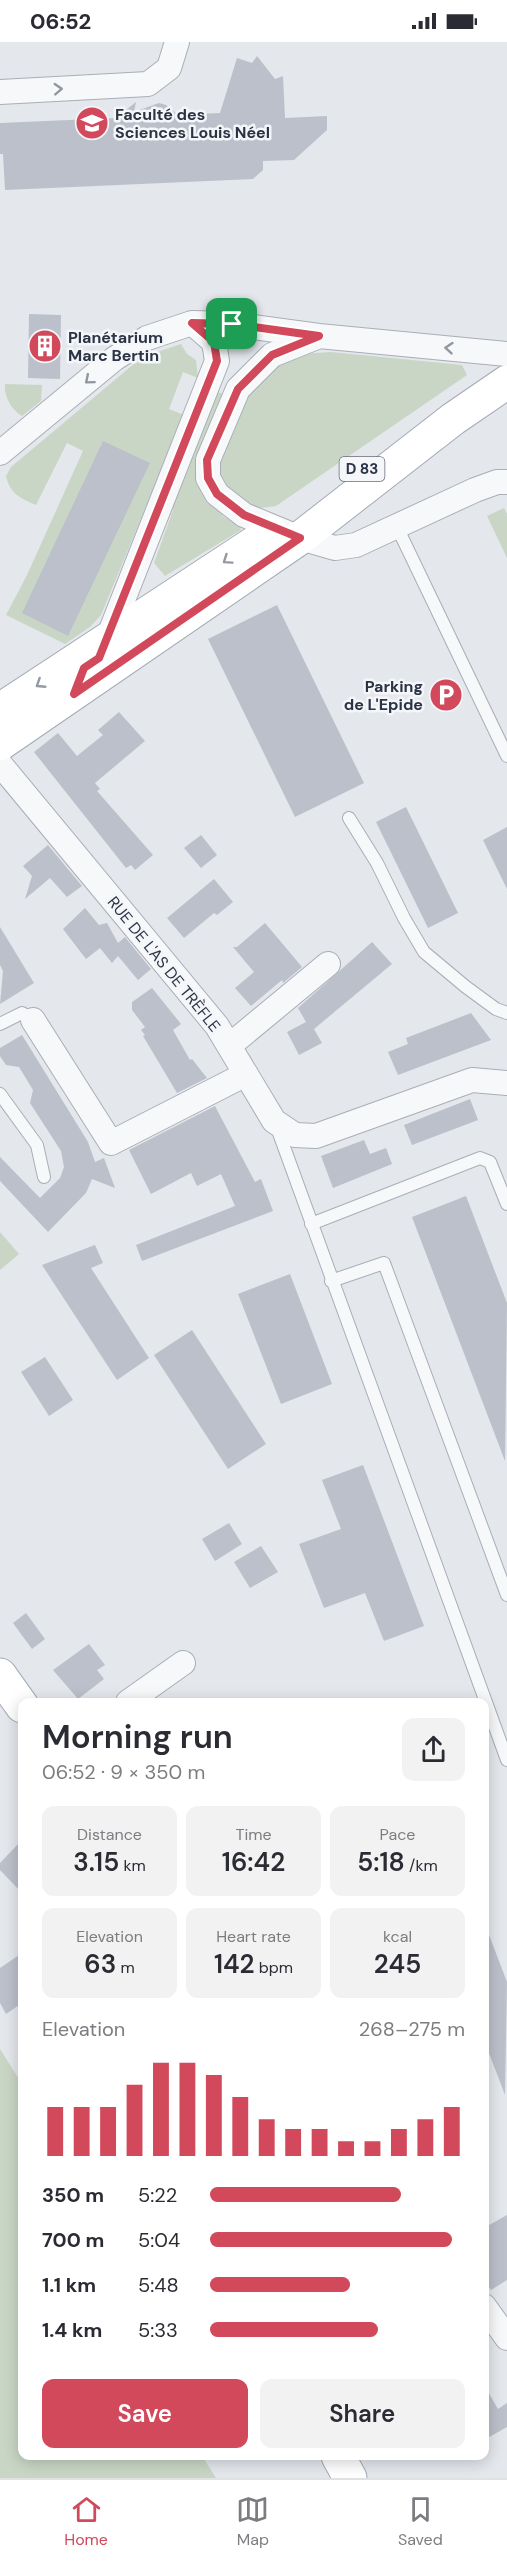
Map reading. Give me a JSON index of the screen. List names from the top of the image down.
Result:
{
  "streets": {
    "main road": ["D 83"],
    "street": ["RUE DE L'AS DE TRÈFLE"]
  },
  "places": {
    "school or university": ["Faculté des Sciences Louis Néel"],
    "building": ["Planétarium Marc Bertin"],
    "parking": ["Parking de L'Epide"]
  },
  "page": {
    "status": "06:52",
    "heading": ["Morning run", "06:52 · 9 × 350 m"],
    "stats": [
      ["Distance", "3.15 km"],
      ["Time", "16:42"],
      ["Pace", "5:18 /km"],
      ["Elevation", "63 m"],
      ["Heart rate", "142 bpm"],
      ["kcal", "245"]
    ],
    "chart": ["Elevation", "268–275 m"],
    "list": [
      {
        "name": "350 m",
        "note": "5:22"
      },
      {
        "name": "700 m",
        "note": "5:04"
      },
      {
        "name": "1.1 km",
        "note": "5:48"
      },
      {
        "name": "1.4 km",
        "note": "5:33"
      }
    ],
    "buttons": ["Save", "Share"],
    "tabs": ["Home", "Map", "Saved"]
  }
}
